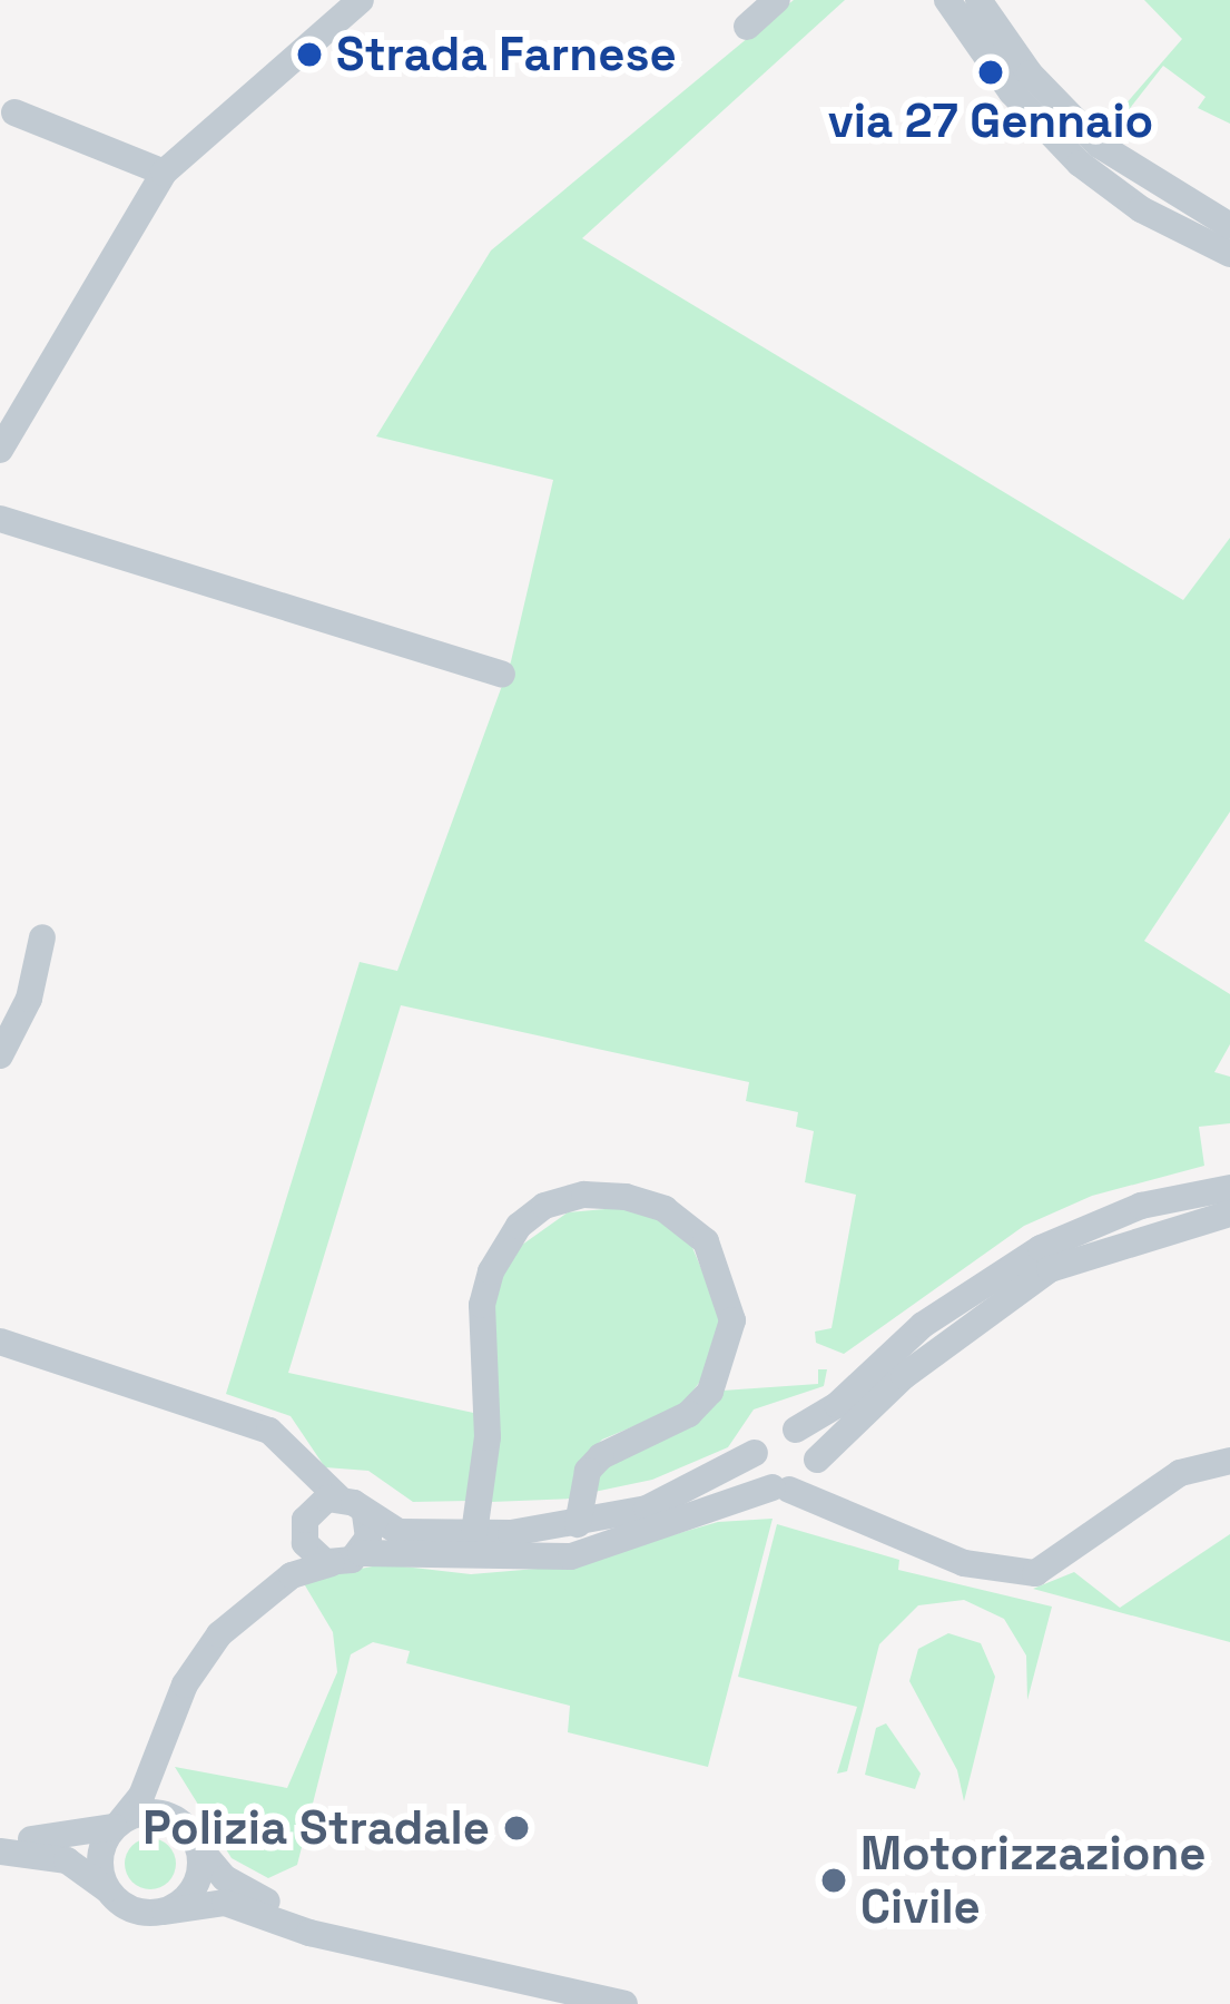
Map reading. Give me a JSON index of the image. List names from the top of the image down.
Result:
{
  "places": [
    "Strada Farnese",
    "via 27 Gennaio",
    "Polizia Stradale",
    "Motorizzazione Civile"
  ]
}
